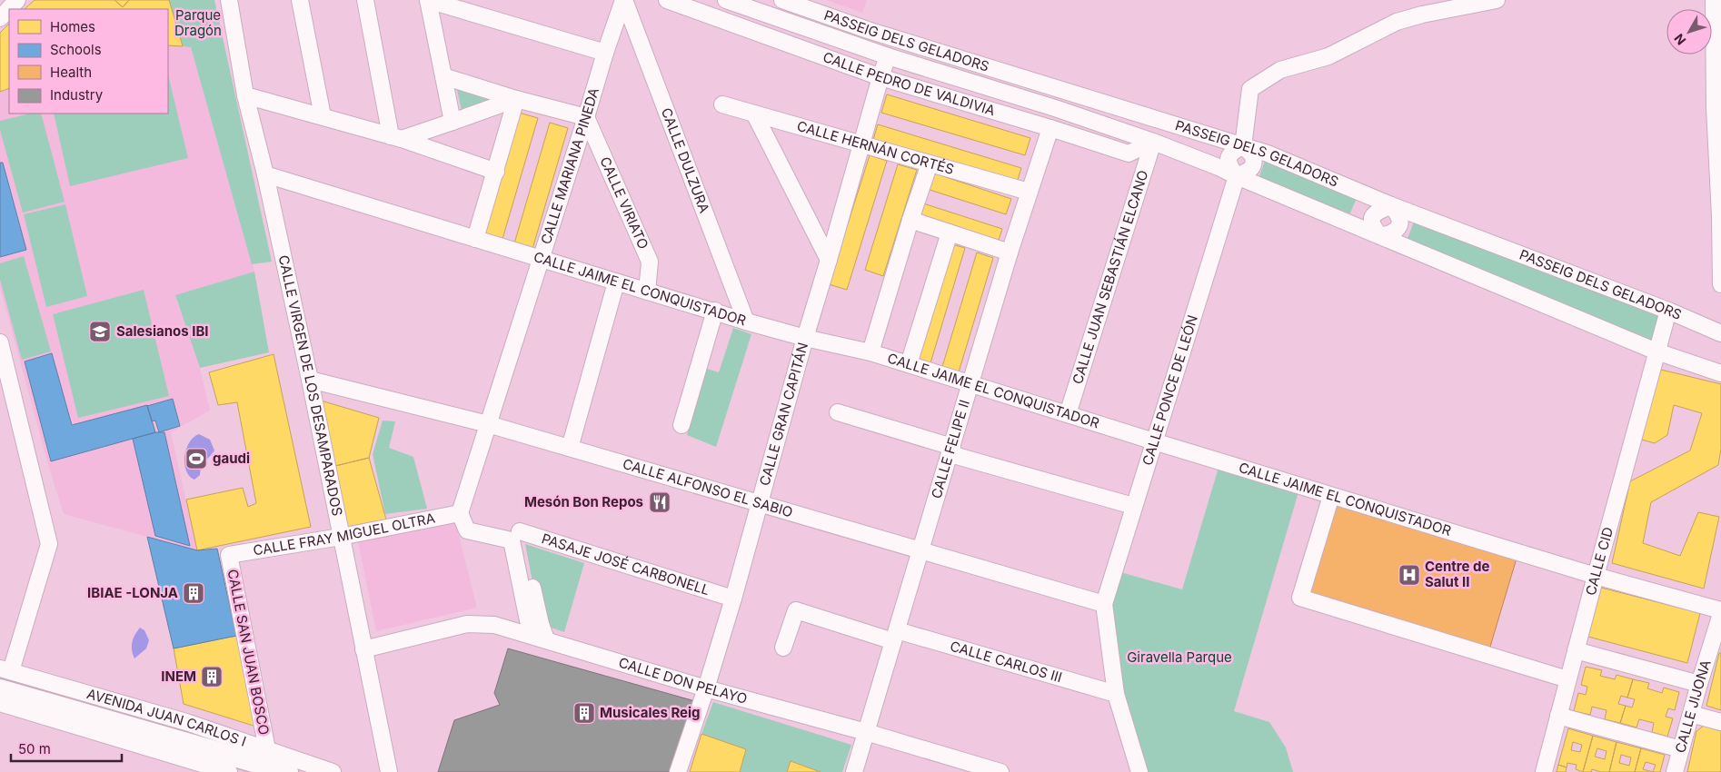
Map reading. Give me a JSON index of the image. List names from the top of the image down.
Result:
{
  "streets": {
    "main road": ["AVENIDA JUAN CARLOS I"],
    "street": [
      "PASSEIG DELS GELADORS",
      "CALLE PEDRO DE VALDIVIA",
      "CALLE HERNÁN CORTÉS",
      "CALLE DULZURA",
      "CALLE MARIANA PINEDA",
      "CALLE VIRIATO",
      "CALLE JUAN SEBASTIÁN ELCANO",
      "CALLE JAIME EL CONQUISTADOR",
      "CALLE VIRGEN DE LOS DESAMPARADOS",
      "CALLE PONCE DE LEÓN",
      "CALLE GRAN CAPITÁN",
      "CALLE FELIPE II",
      "CALLE ALFONSO EL SABIO",
      "CALLE FRAY MIGUEL OLTRA",
      "CALLE CID",
      "PASAJE JOSÉ CARBONELL",
      "CALLE SAN JUAN BOSCO",
      "CALLE CARLOS III",
      "CALLE DON PELAYO",
      "CALLE JIJONA"
    ]
  },
  "crossings": [
    ["PASSEIG DELS GELADORS", "CALLE CID"],
    ["CALLE PEDRO DE VALDIVIA", "CALLE JUAN SEBASTIÁN ELCANO"],
    ["CALLE PEDRO DE VALDIVIA", "CALLE GRAN CAPITÁN"],
    ["CALLE PEDRO DE VALDIVIA", "CALLE FELIPE II"],
    ["CALLE HERNÁN CORTÉS", "CALLE GRAN CAPITÁN"],
    ["CALLE HERNÁN CORTÉS", "CALLE FELIPE II"],
    ["CALLE DULZURA", "CALLE MARIANA PINEDA"],
    ["CALLE DULZURA", "CALLE JAIME EL CONQUISTADOR"],
    ["CALLE MARIANA PINEDA", "CALLE VIRIATO"],
    ["CALLE MARIANA PINEDA", "CALLE JAIME EL CONQUISTADOR"],
    ["CALLE MARIANA PINEDA", "CALLE ALFONSO EL SABIO"],
    ["CALLE MARIANA PINEDA", "CALLE FRAY MIGUEL OLTRA"],
    ["CALLE VIRIATO", "CALLE JAIME EL CONQUISTADOR"],
    ["CALLE JUAN SEBASTIÁN ELCANO", "CALLE JAIME EL CONQUISTADOR"],
    ["CALLE JAIME EL CONQUISTADOR", "CALLE VIRGEN DE LOS DESAMPARADOS"],
    ["CALLE JAIME EL CONQUISTADOR", "CALLE PONCE DE LEÓN"],
    ["CALLE JAIME EL CONQUISTADOR", "CALLE GRAN CAPITÁN"],
    ["CALLE JAIME EL CONQUISTADOR", "CALLE FELIPE II"],
    ["CALLE JAIME EL CONQUISTADOR", "CALLE CID"],
    ["CALLE VIRGEN DE LOS DESAMPARADOS", "CALLE ALFONSO EL SABIO"],
    ["CALLE VIRGEN DE LOS DESAMPARADOS", "CALLE FRAY MIGUEL OLTRA"],
    ["CALLE VIRGEN DE LOS DESAMPARADOS", "CALLE DON PELAYO"],
    ["CALLE PONCE DE LEÓN", "CALLE ALFONSO EL SABIO"],
    ["CALLE GRAN CAPITÁN", "CALLE ALFONSO EL SABIO"],
    ["CALLE GRAN CAPITÁN", "PASAJE JOSÉ CARBONELL"],
    ["CALLE GRAN CAPITÁN", "CALLE DON PELAYO"],
    ["CALLE FELIPE II", "CALLE ALFONSO EL SABIO"],
    ["CALLE FELIPE II", "CALLE CARLOS III"],
    ["CALLE FELIPE II", "CALLE DON PELAYO"],
    ["CALLE FRAY MIGUEL OLTRA", "CALLE SAN JUAN BOSCO"],
    ["PASAJE JOSÉ CARBONELL", "CALLE DON PELAYO"],
    ["CALLE SAN JUAN BOSCO", "AVENIDA JUAN CARLOS I"]
  ],
  "parks": ["Parque Dragón", "Giravella Parque"],
  "places": {
    "school or university": ["Salesianos IBI"],
    "sports": ["gaudi"],
    "restaurant": ["Mesón Bon Repos"],
    "hospital": ["Centre de Salut II"],
    "building": ["IBIAE -LONJA", "INEM", "Musicales Reig"]
  },
  "legend": [
    "Homes",
    "Schools",
    "Health",
    "Industry"
  ],
  "scale_bar": "50 m",
  "north": "bottom left"
}
